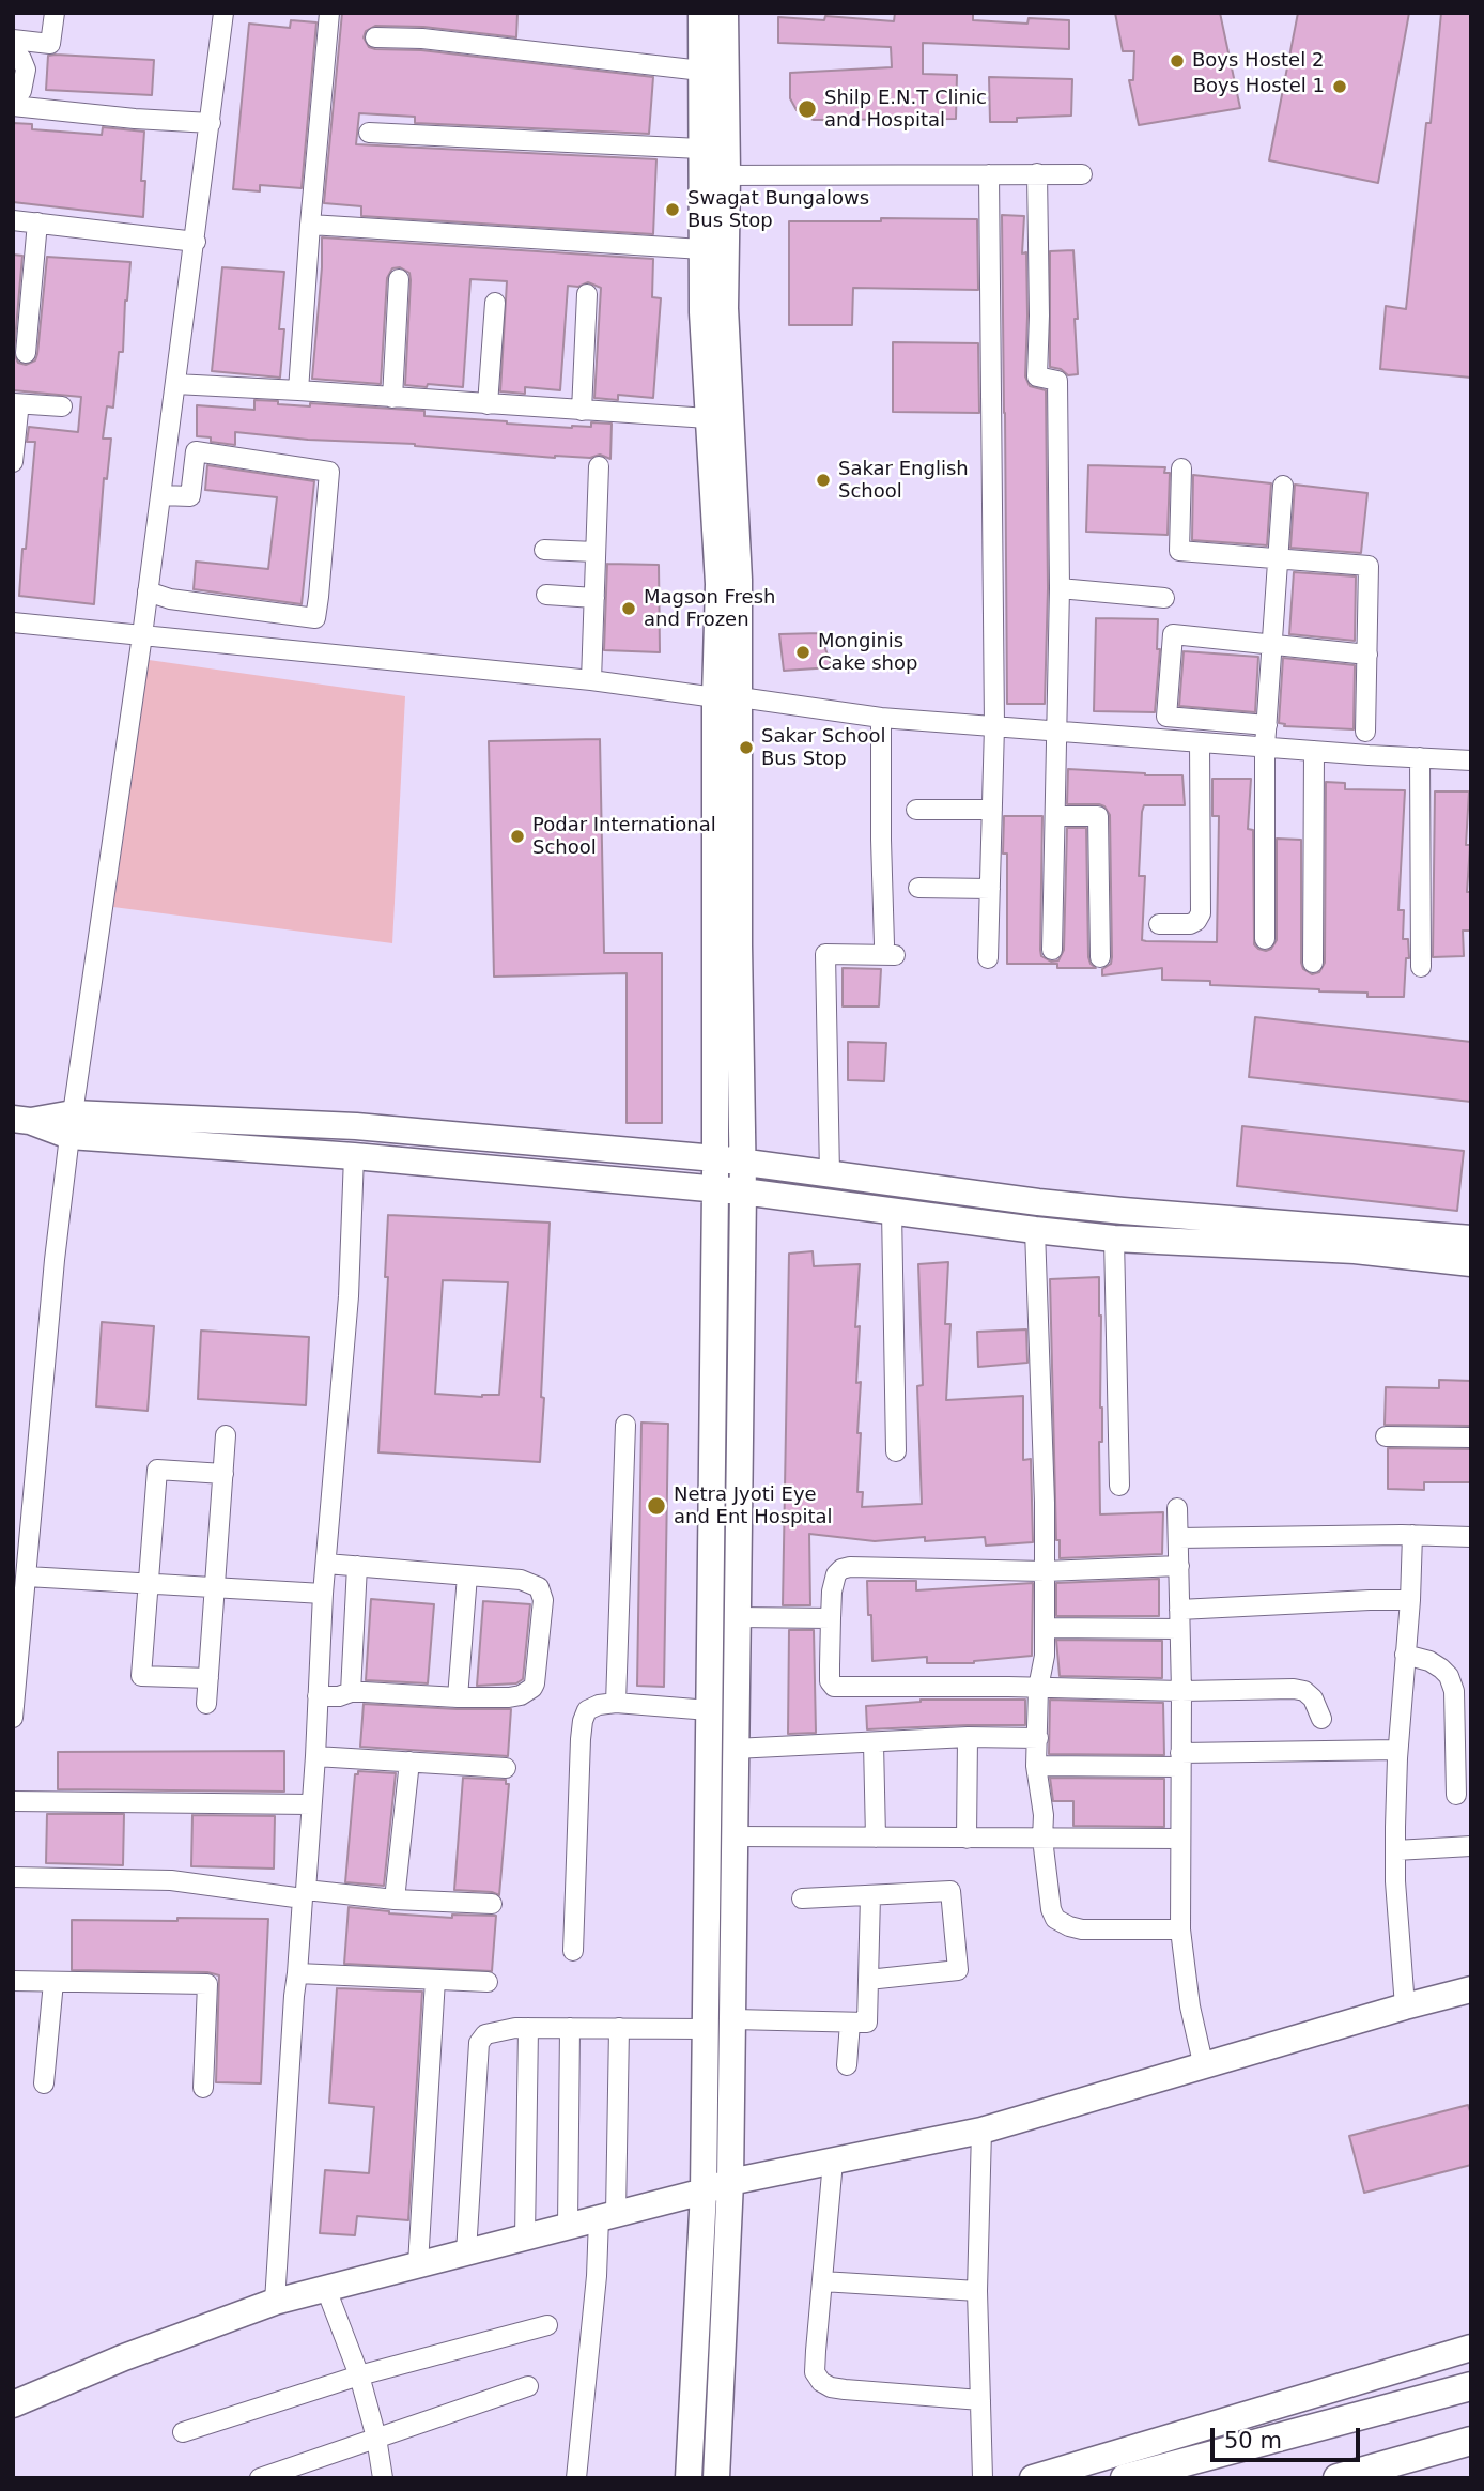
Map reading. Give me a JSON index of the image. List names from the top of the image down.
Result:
{
  "places": [
    "Boys Hostel 2",
    "Boys Hostel 1",
    "Shilp E.N.T Clinic and Hospital",
    "Swagat Bungalows Bus Stop",
    "Sakar English School",
    "Magson Fresh and Frozen",
    "Monginis Cake shop",
    "Sakar School Bus Stop",
    "Podar International School",
    "Netra Jyoti Eye and Ent Hospital"
  ],
  "scale_bar": "50 m"
}
